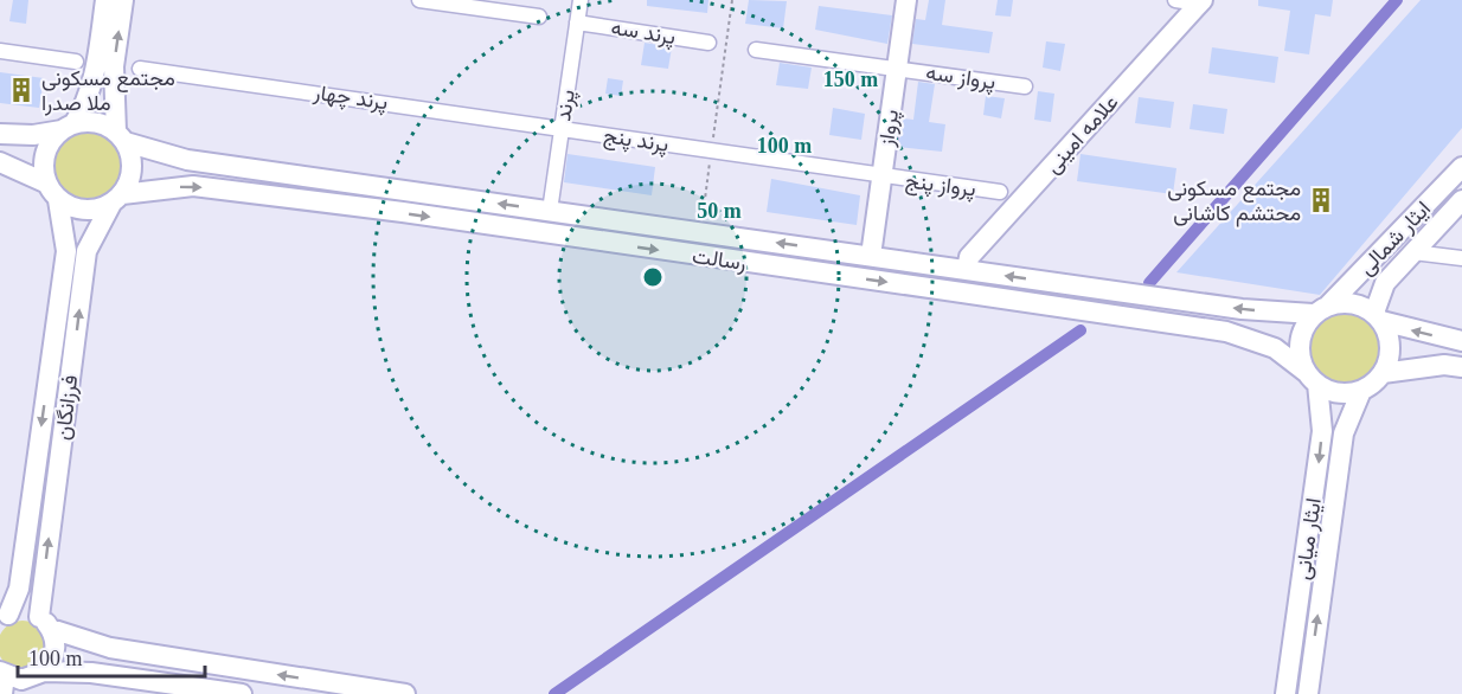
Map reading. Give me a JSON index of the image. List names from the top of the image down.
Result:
{
  "streets": {
    "street": [
      "پرند سه",
      "پرواز سه",
      "پرند چهار",
      "پرند",
      "پرواز",
      "علامه امینی",
      "پرند پنج",
      "پرواز پنج",
      "ایثار شمالی",
      "رسالت",
      "فرزانگان",
      "ایثار میانی"
    ]
  },
  "crossings": [
    ["پرند سه", "پرند"],
    ["پرواز سه", "پرواز"],
    ["پرند چهار", "پرند"],
    ["پرند چهار", "پرند پنج"],
    ["پرند", "پرند پنج"],
    ["پرند", "رسالت"],
    ["پرواز", "پرند پنج"],
    ["پرواز", "پرواز پنج"],
    ["پرواز", "رسالت"],
    ["علامه امینی", "رسالت"],
    ["پرند پنج", "پرواز پنج"],
    ["ایثار شمالی", "رسالت"],
    ["ایثار شمالی", "ایثار میانی"],
    ["رسالت", "فرزانگان"],
    ["رسالت", "ایثار میانی"]
  ],
  "places": {
    "building": ["مجتمع مسکونی ملا صدرا", "مجتمع مسکونی محتشم کاشانی"]
  },
  "scale_bar": "100 m",
  "rings": ["150 m", "100 m", "50 m"]
}
